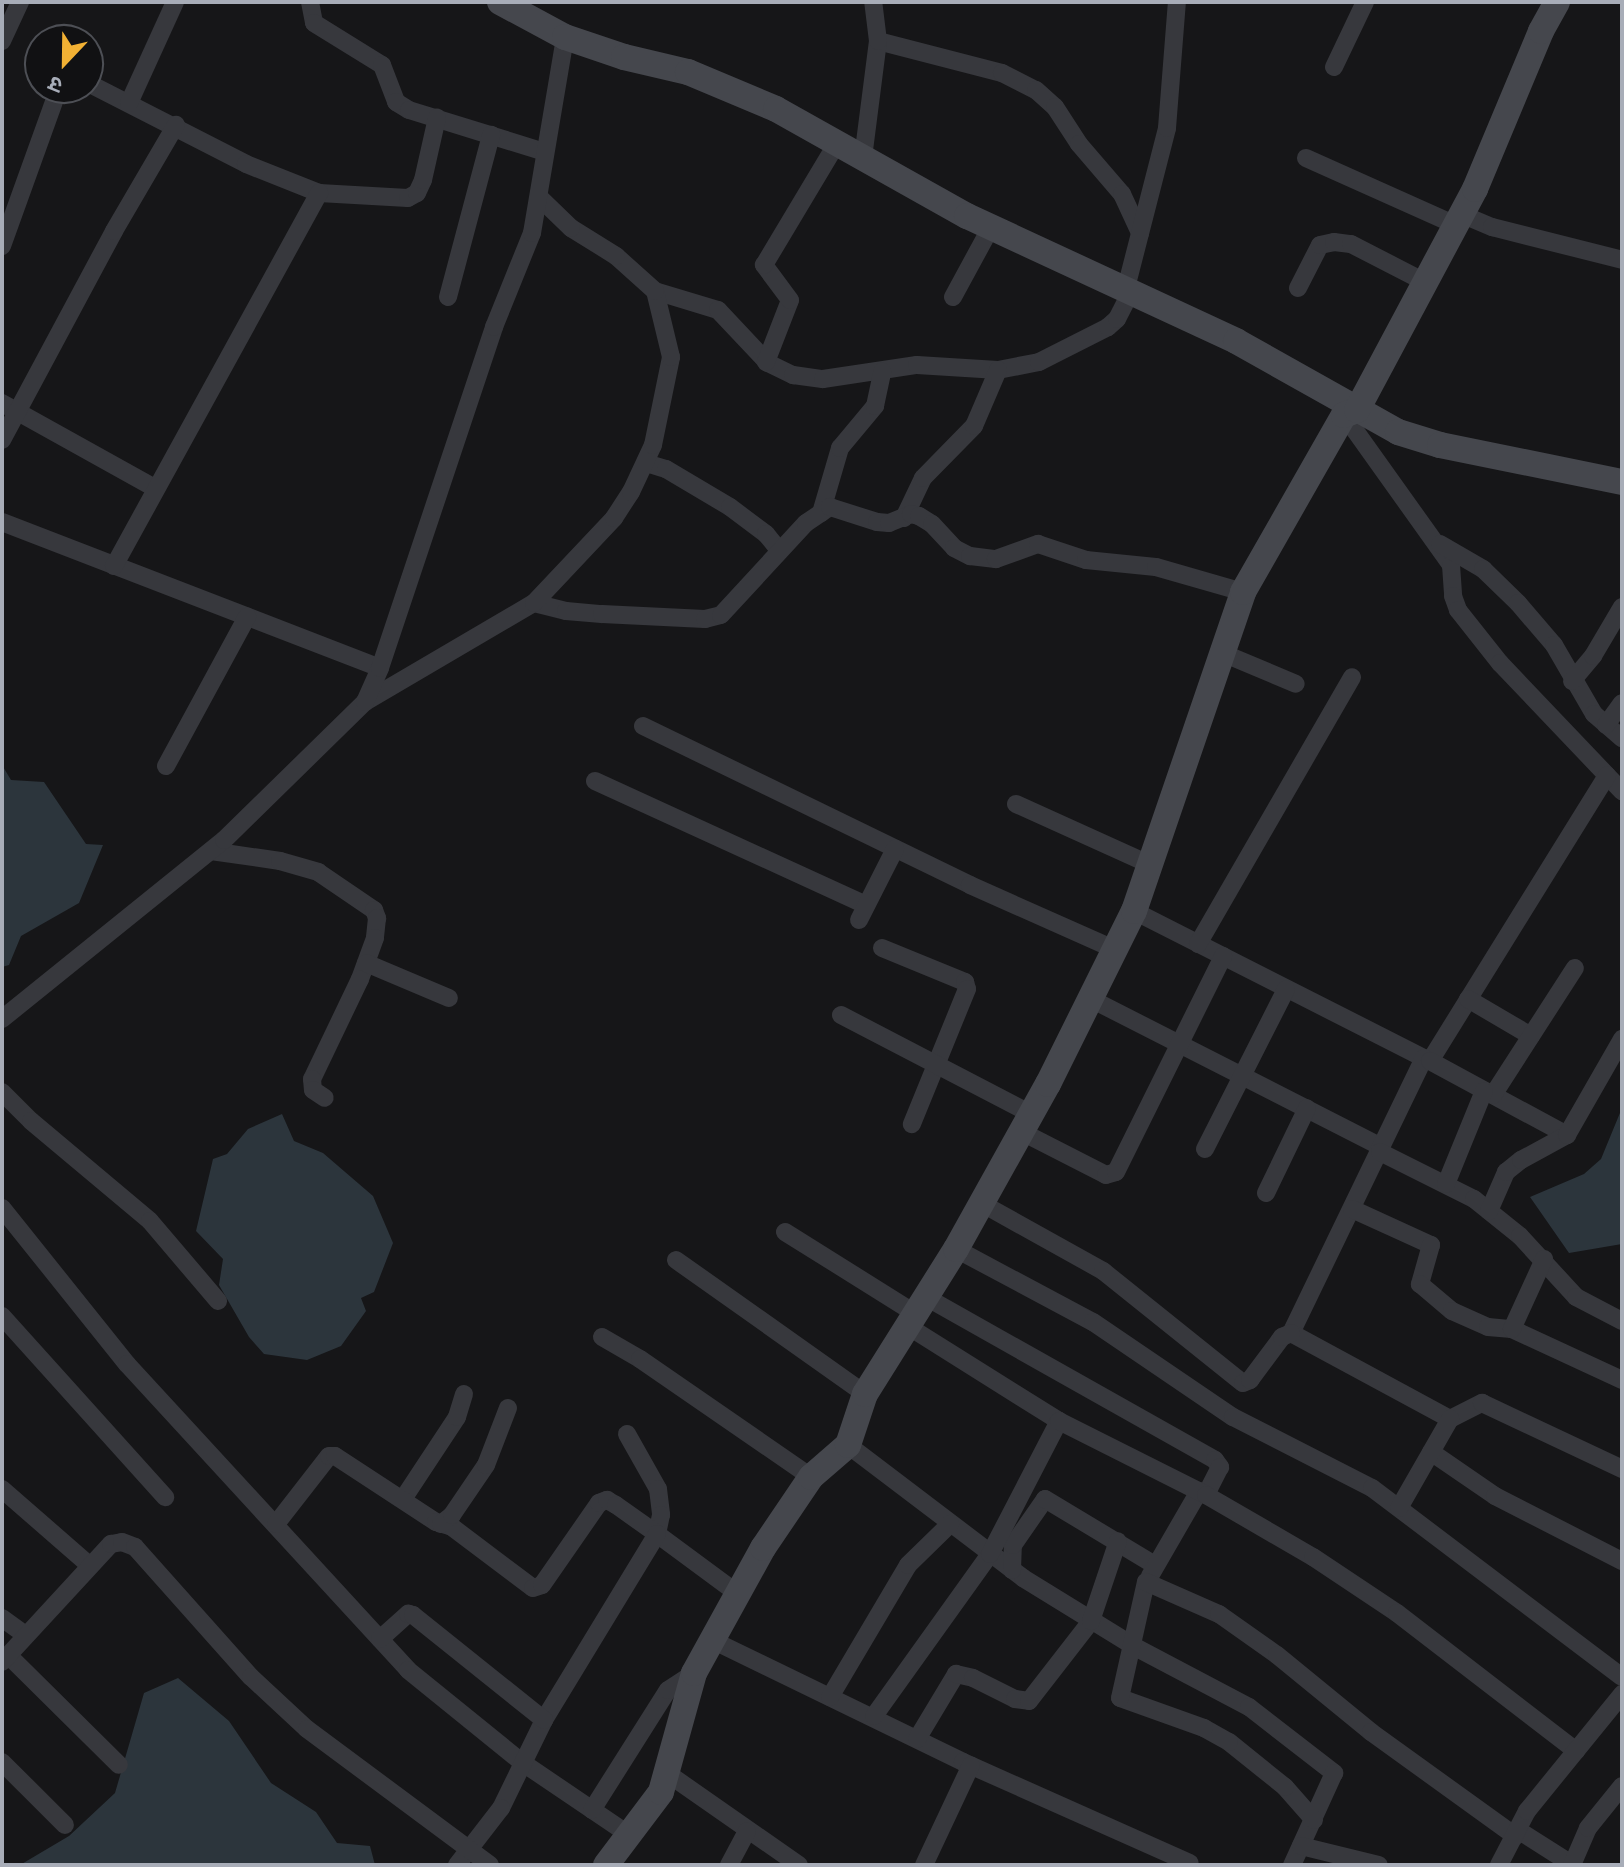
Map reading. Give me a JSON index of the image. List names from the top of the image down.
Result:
{
  "north": "bottom"
}
